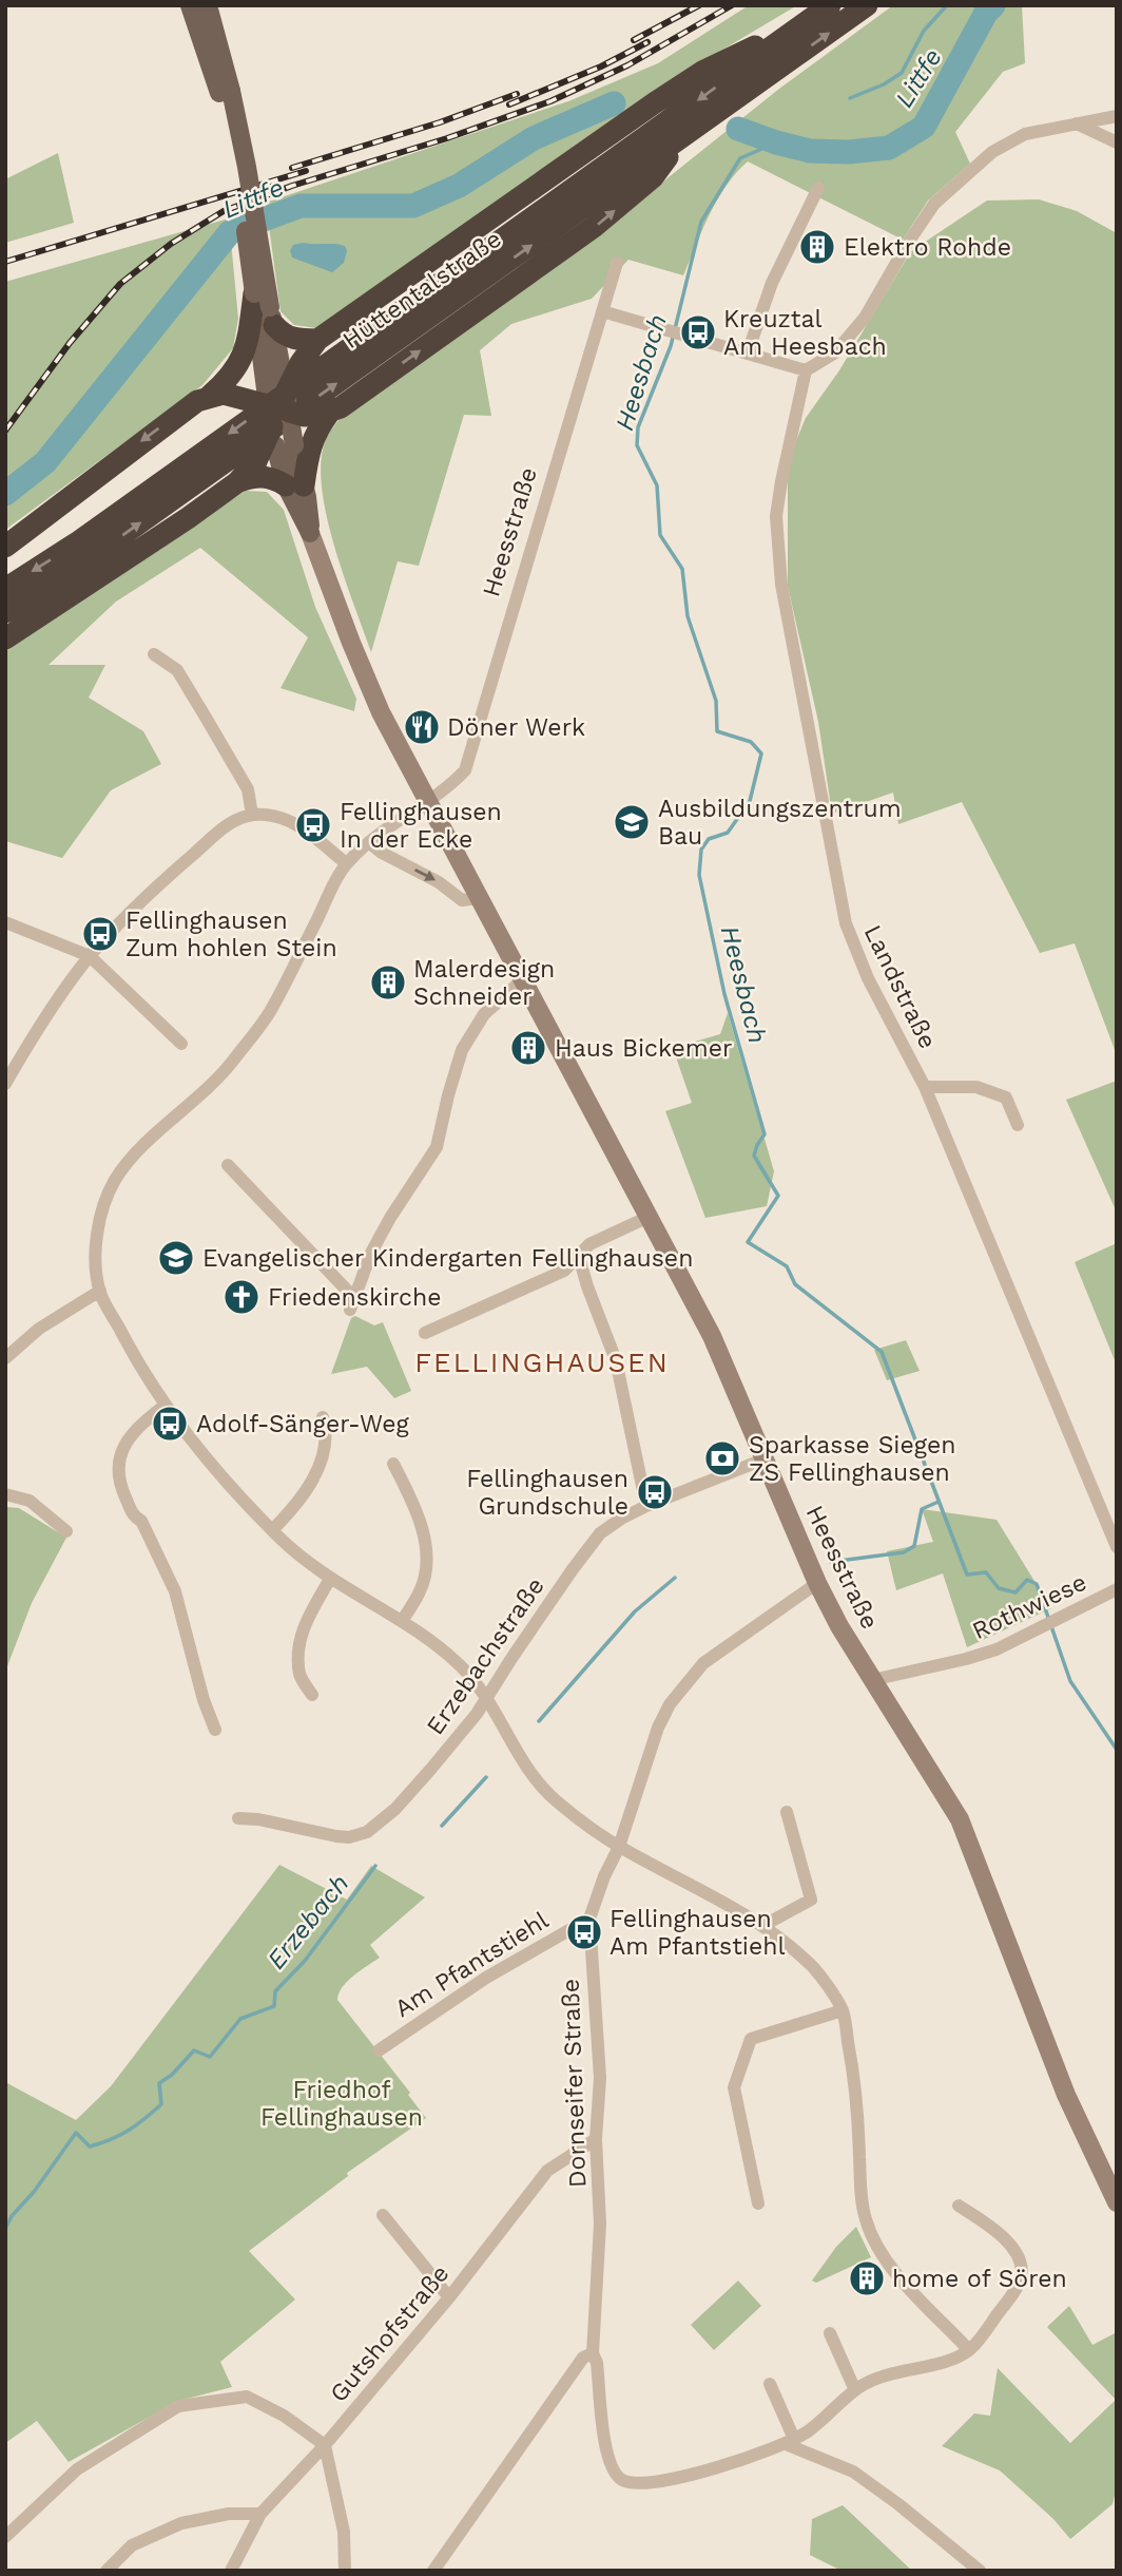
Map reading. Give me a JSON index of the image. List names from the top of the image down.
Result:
{
  "streets": {
    "highway": ["Hüttentalstraße"],
    "main road": ["Heesstraße"],
    "street": [
      "Landstraße",
      "Rothwiese",
      "Erzebachstraße",
      "Am Pfantstiehl",
      "Dornseifer Straße",
      "Gutshofstraße"
    ]
  },
  "crossings": [
    ["Heesstraße", "Rothwiese"],
    ["Heesstraße", "Erzebachstraße"],
    ["Heesstraße", "Dornseifer Straße"],
    ["Am Pfantstiehl", "Dornseifer Straße"],
    ["Dornseifer Straße", "Gutshofstraße"]
  ],
  "districts": ["FELLINGHAUSEN"],
  "water": ["Littfe", "Heesbach", "Erzebach"],
  "parks": ["Friedhof Fellinghausen"],
  "places": {
    "building": [
      "Elektro Rohde",
      "Malerdesign Schneider",
      "Haus Bickemer",
      "home of Sören"
    ],
    "bus stop": [
      "Kreuztal Am Heesbach",
      "Fellinghausen In der Ecke",
      "Fellinghausen Zum hohlen Stein",
      "Adolf-Sänger-Weg",
      "Fellinghausen Grundschule",
      "Fellinghausen Am Pfantstiehl"
    ],
    "restaurant": ["Döner Werk"],
    "school or university": ["Ausbildungszentrum Bau", "Evangelischer Kindergarten Fellinghausen"],
    "church": ["Friedenskirche"],
    "bank": ["Sparkasse Siegen ZS Fellinghausen"]
  }
}
